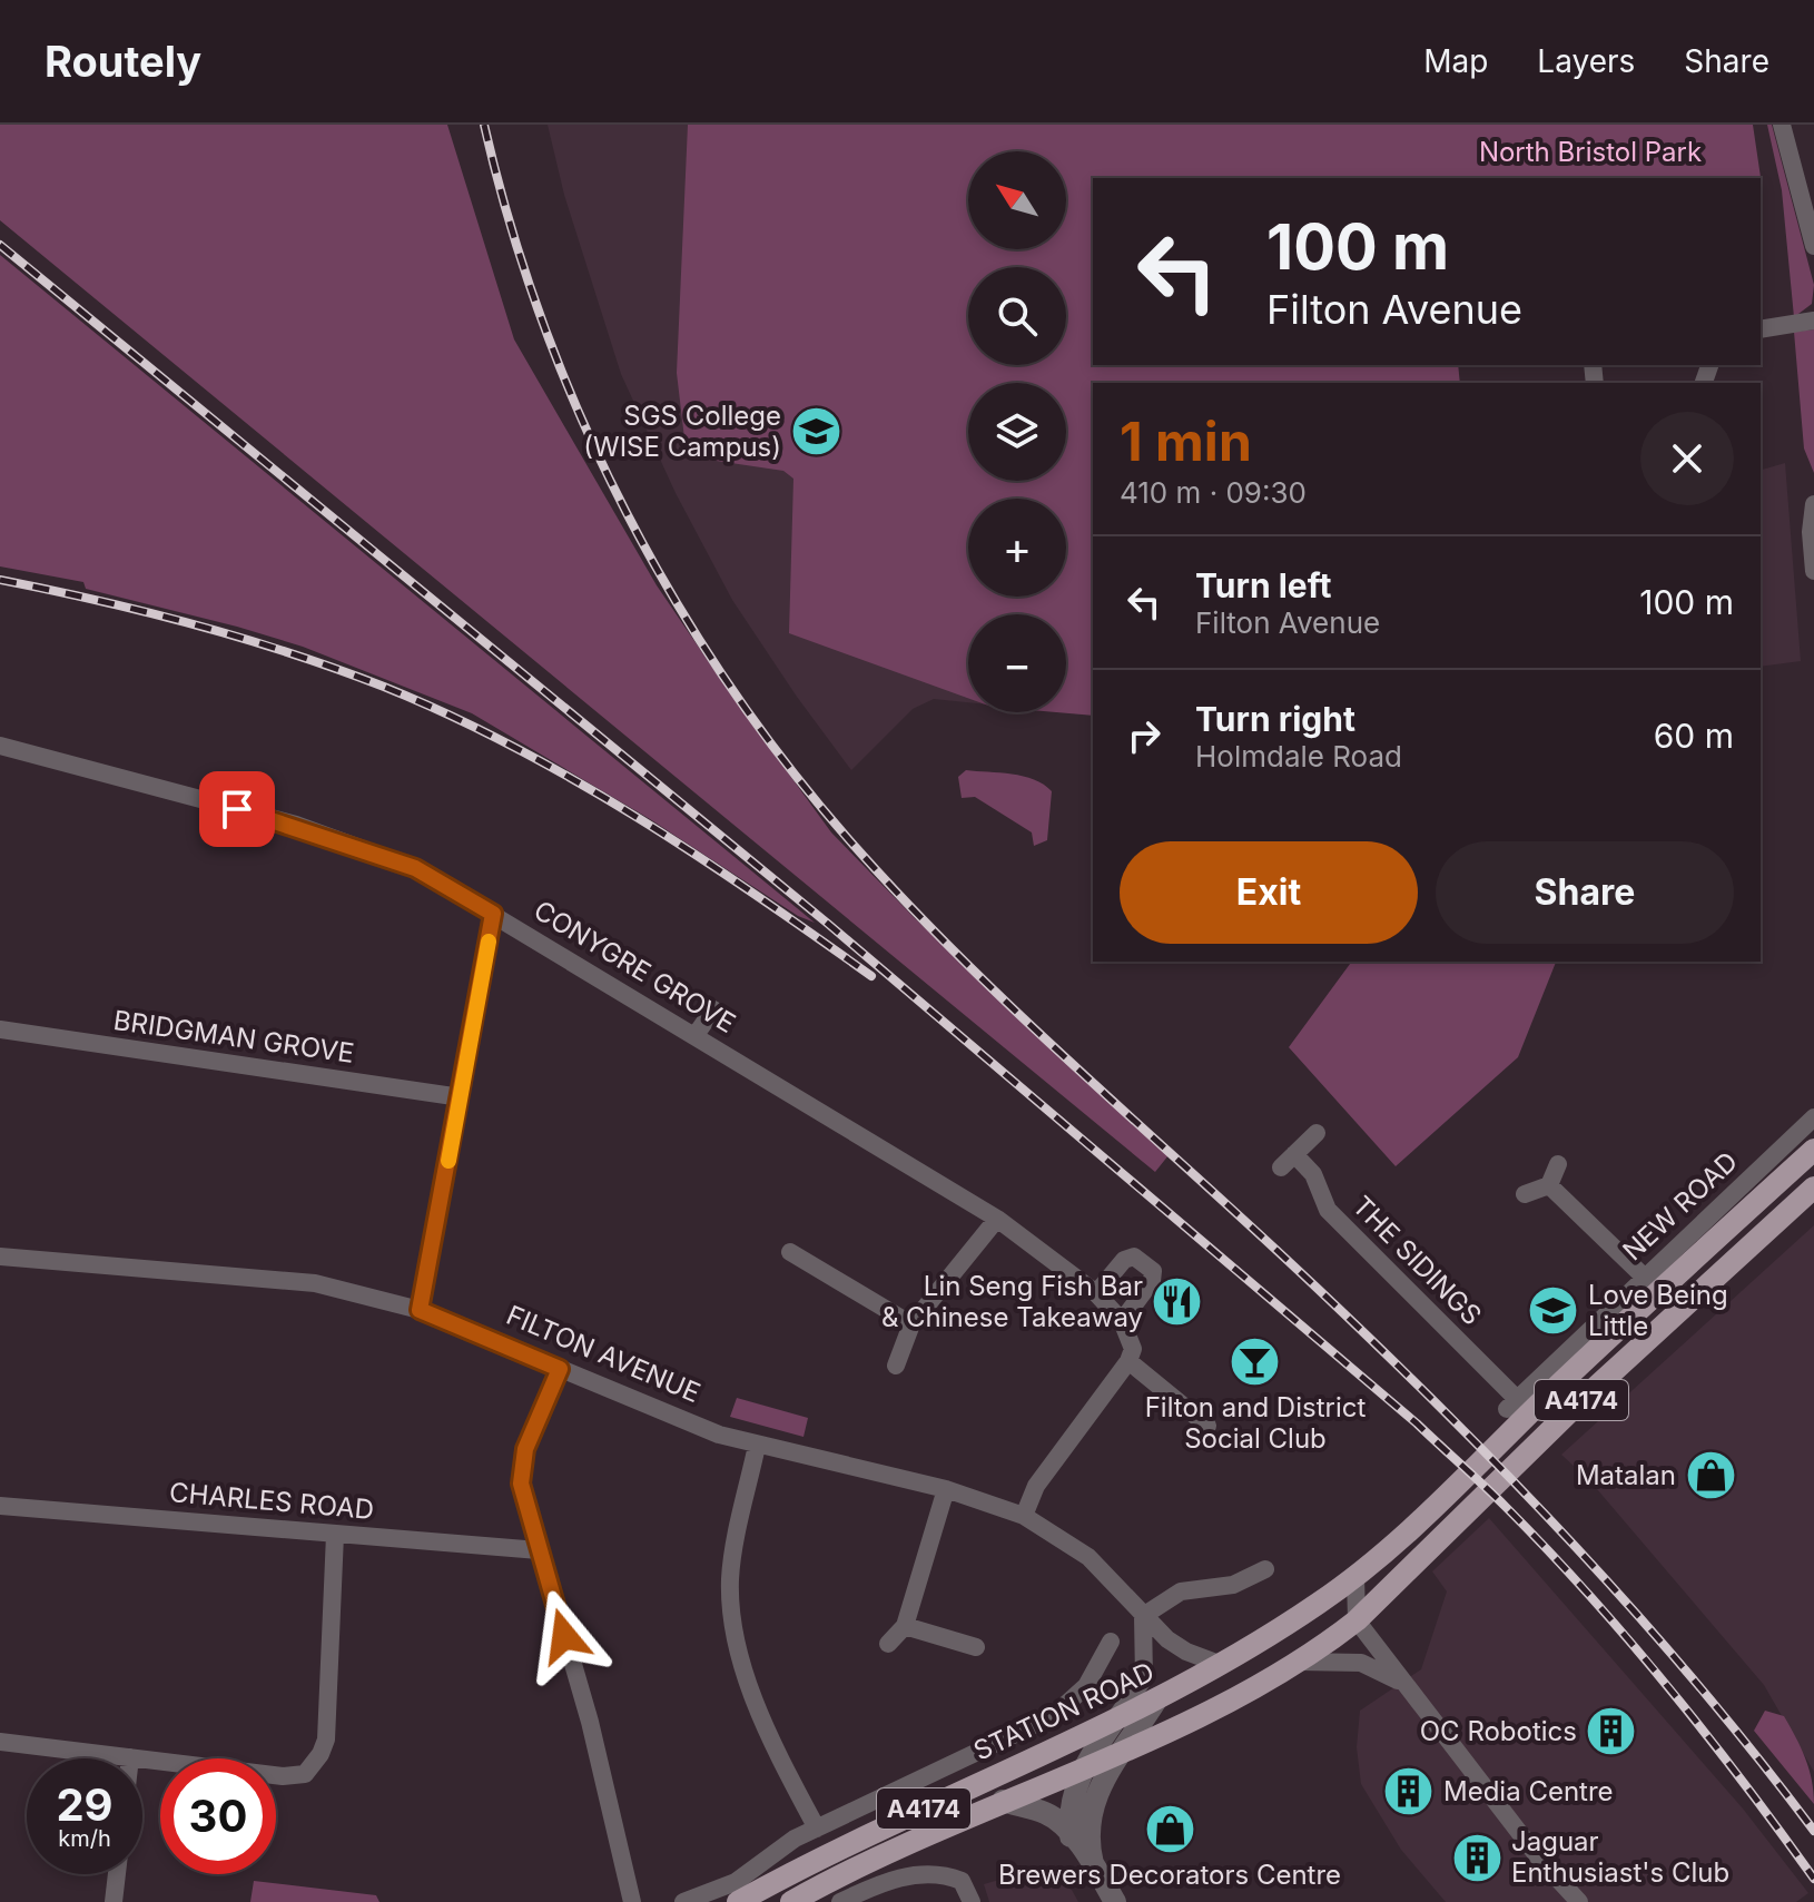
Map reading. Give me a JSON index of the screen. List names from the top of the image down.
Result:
{
  "streets": {
    "main road": ["A4174", "STATION ROAD"],
    "street": [
      "CONYGRE GROVE",
      "BRIDGMAN GROVE",
      "NEW ROAD",
      "THE SIDINGS",
      "FILTON AVENUE",
      "CHARLES ROAD"
    ]
  },
  "crossings": [
    ["NEW ROAD", "THE SIDINGS"],
    ["FILTON AVENUE", "STATION ROAD"]
  ],
  "parks": ["North Bristol Park"],
  "places": {
    "school or university": ["SGS College (WISE Campus)", "Love Being Little"],
    "restaurant": ["Lin Seng Fish Bar & Chinese Takeaway"],
    "bar": ["Filton and District Social Club"],
    "shop": ["Matalan", "Brewers Decorators Centre"],
    "building": ["OC Robotics", "Media Centre", "Jaguar Enthusiast's Club"]
  },
  "north": "top left",
  "page": {
    "header": "Routely",
    "nav": ["Map", "Layers", "Share"],
    "map_buttons": ["+", "−"],
    "turn": ["100 m", "Filton Avenue"],
    "heading": ["1 min", "410 m · 09:30"],
    "list": [
      {
        "name": "Turn left",
        "note": "Filton Avenue",
        "value": "100 m"
      },
      {
        "name": "Turn right",
        "note": "Holmdale Road",
        "value": "60 m"
      }
    ],
    "buttons": ["Exit", "Share"],
    "speed": "29 km/h",
    "limit": "30"
  }
}
